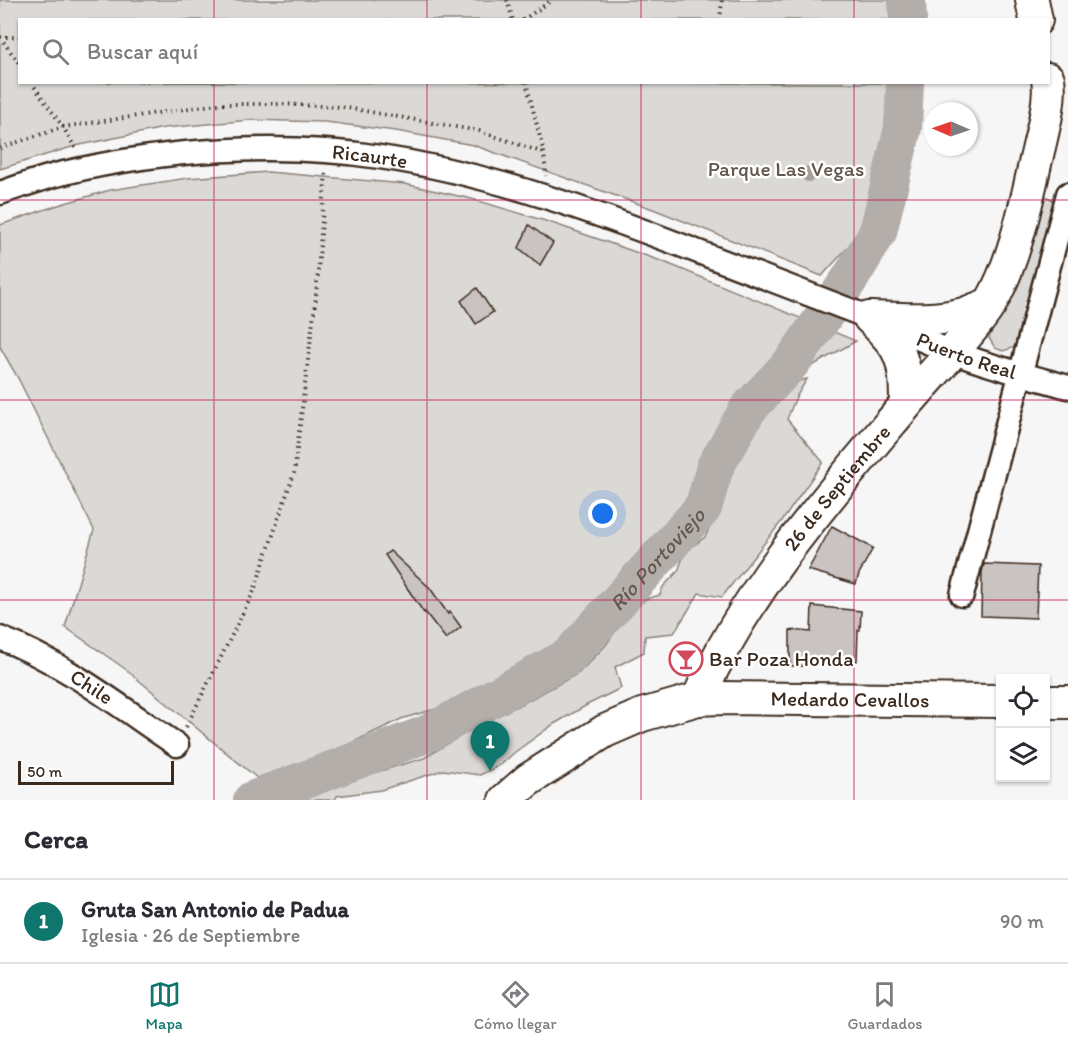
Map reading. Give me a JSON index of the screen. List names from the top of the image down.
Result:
{
  "streets": {
    "street": [
      "Ricaurte",
      "Puerto Real",
      "26 de Septiembre",
      "Chile",
      "Medardo Cevallos"
    ]
  },
  "crossings": [
    ["Ricaurte", "Puerto Real"],
    ["Puerto Real", "26 de Septiembre"],
    ["26 de Septiembre", "Medardo Cevallos"]
  ],
  "water": ["Río Portoviejo"],
  "parks": ["Parque Las Vegas"],
  "places": {
    "bar": ["Bar Poza Honda"]
  },
  "scale_bar": "50 m",
  "north": "left",
  "page": {
    "search": "Buscar aquí",
    "pins": "1",
    "scale": "50 m",
    "heading": "Cerca",
    "list": [
      {
        "mark": "1",
        "name": "Gruta San Antonio de Padua",
        "note": "Iglesia · 26 de Septiembre",
        "value": "90 m"
      }
    ],
    "nav": ["Mapa", "Cómo llegar", "Guardados"]
  }
}
